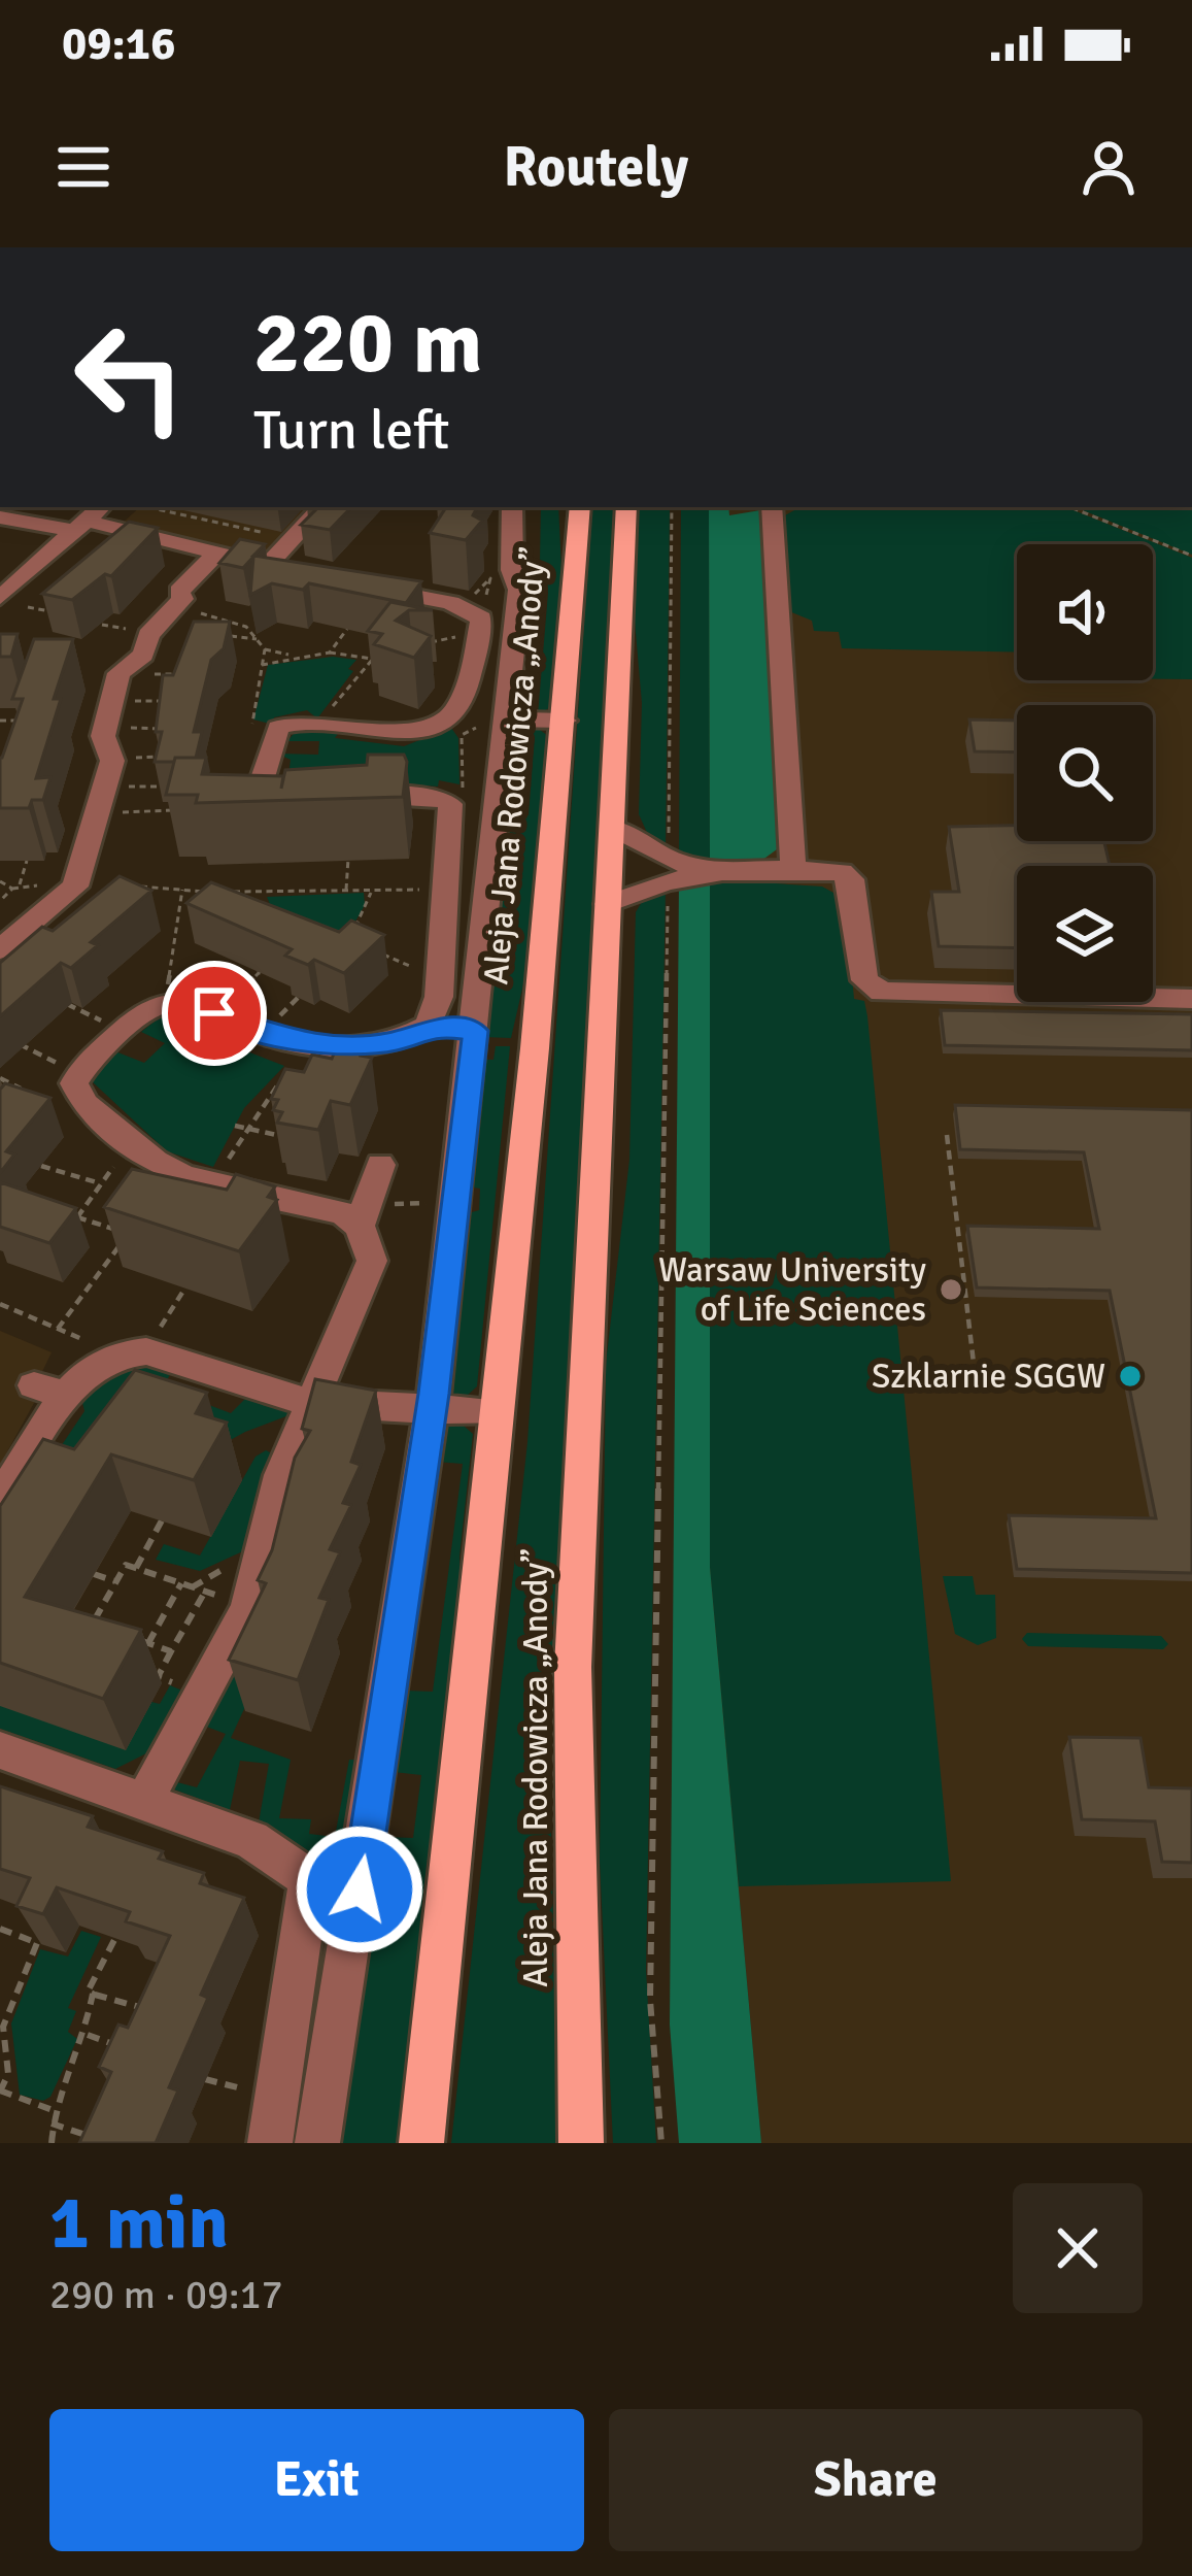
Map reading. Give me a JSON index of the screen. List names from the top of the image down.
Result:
{
  "streets": {
    "main road": ["Aleja Jana Rodowicza „Anody”"]
  },
  "places": ["Warsaw University of Life Sciences", "Szklarnie SGGW"],
  "page": {
    "status": "09:16",
    "header": "Routely",
    "turn": ["220 m", "Turn left"],
    "heading": ["1 min", "290 m · 09:17"],
    "buttons": ["Exit", "Share"]
  }
}
